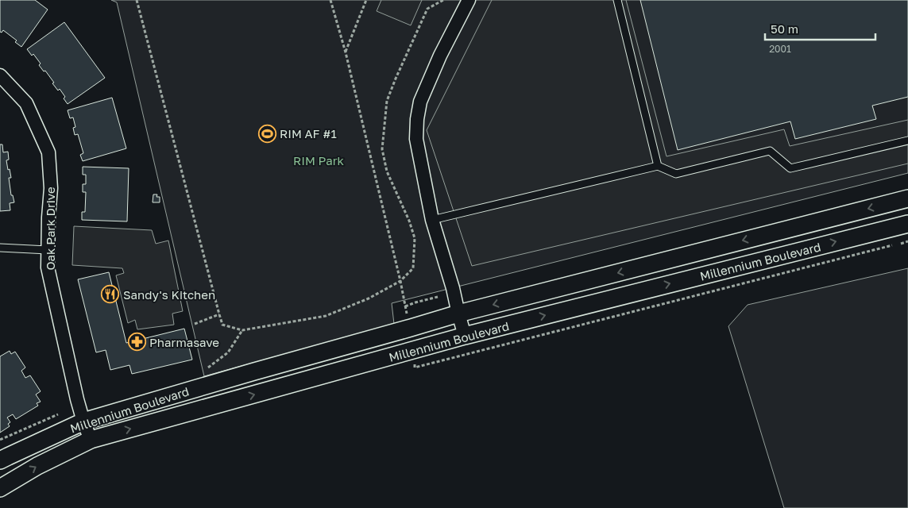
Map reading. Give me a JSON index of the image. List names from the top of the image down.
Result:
{
  "streets": {
    "street": ["Oak Park Drive", "Millennium Boulevard"]
  },
  "crossings": [
    ["Oak Park Drive", "Millennium Boulevard"]
  ],
  "parks": ["RIM Park"],
  "places": {
    "sports": ["RIM AF #1"],
    "restaurant": ["Sandy's Kitchen"],
    "pharmacy": ["Pharmasave"]
  },
  "house_numbers": ["2001"],
  "scale_bar": "50 m"
}
